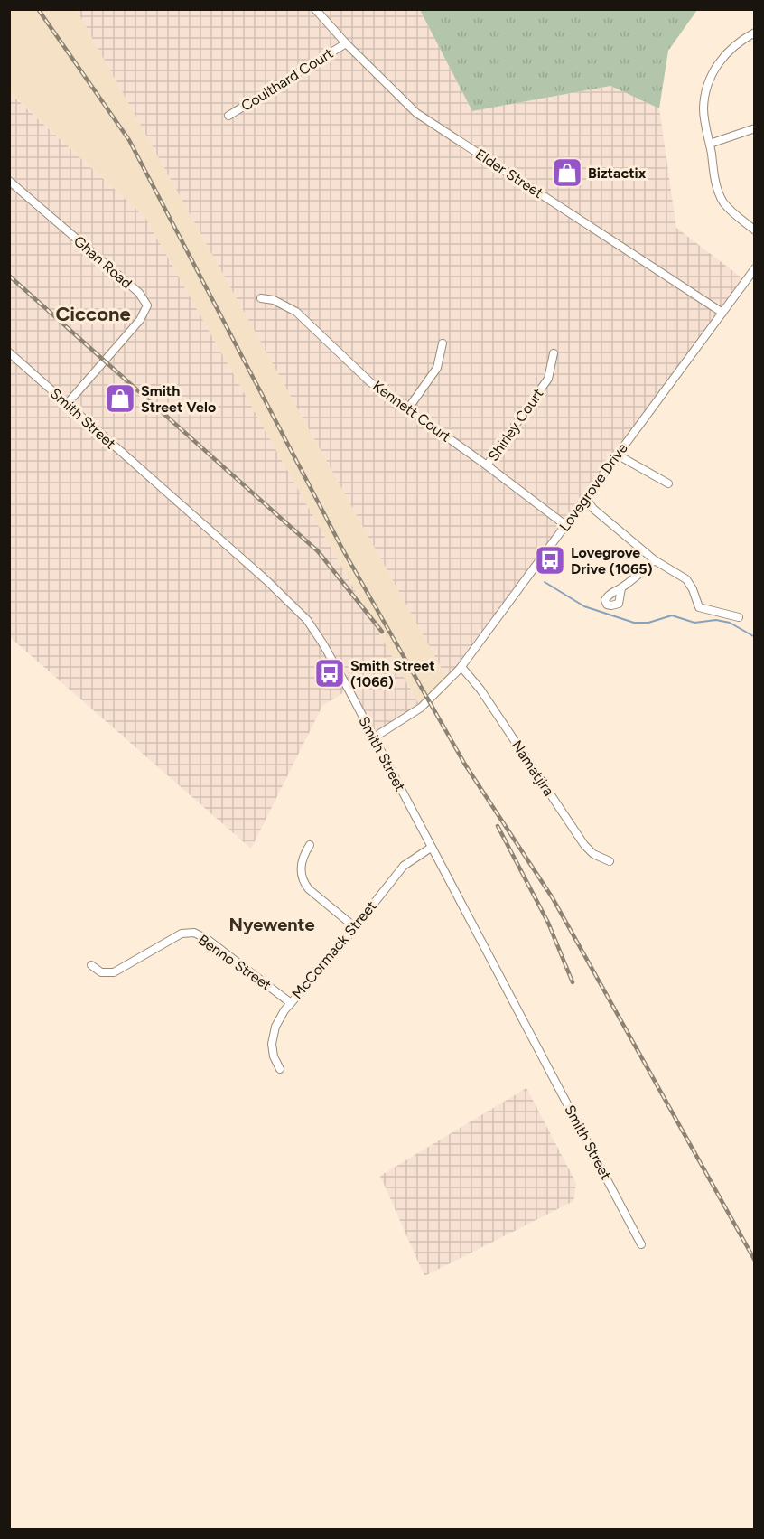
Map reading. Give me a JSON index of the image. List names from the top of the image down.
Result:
{
  "streets": {
    "street": [
      "Coulthard Court",
      "Elder Street",
      "Ghan Road",
      "Kennett Court",
      "Smith Street",
      "Shirley Court",
      "Lovegrove Drive",
      "Namatjira",
      "McCormack Street",
      "Benno Street"
    ]
  },
  "crossings": [
    ["Coulthard Court", "Elder Street"],
    ["Elder Street", "Lovegrove Drive"],
    ["Ghan Road", "Smith Street"],
    ["Kennett Court", "Shirley Court"],
    ["Kennett Court", "Lovegrove Drive"],
    ["Smith Street", "Lovegrove Drive"],
    ["Smith Street", "McCormack Street"],
    ["Lovegrove Drive", "Namatjira"],
    ["McCormack Street", "Benno Street"]
  ],
  "districts": ["Ciccone", "Nyewente"],
  "places": {
    "shop": ["Biztactix", "Smith Street Velo"],
    "bus stop": ["Lovegrove Drive (1065)", "Smith Street (1066)"]
  }
}
